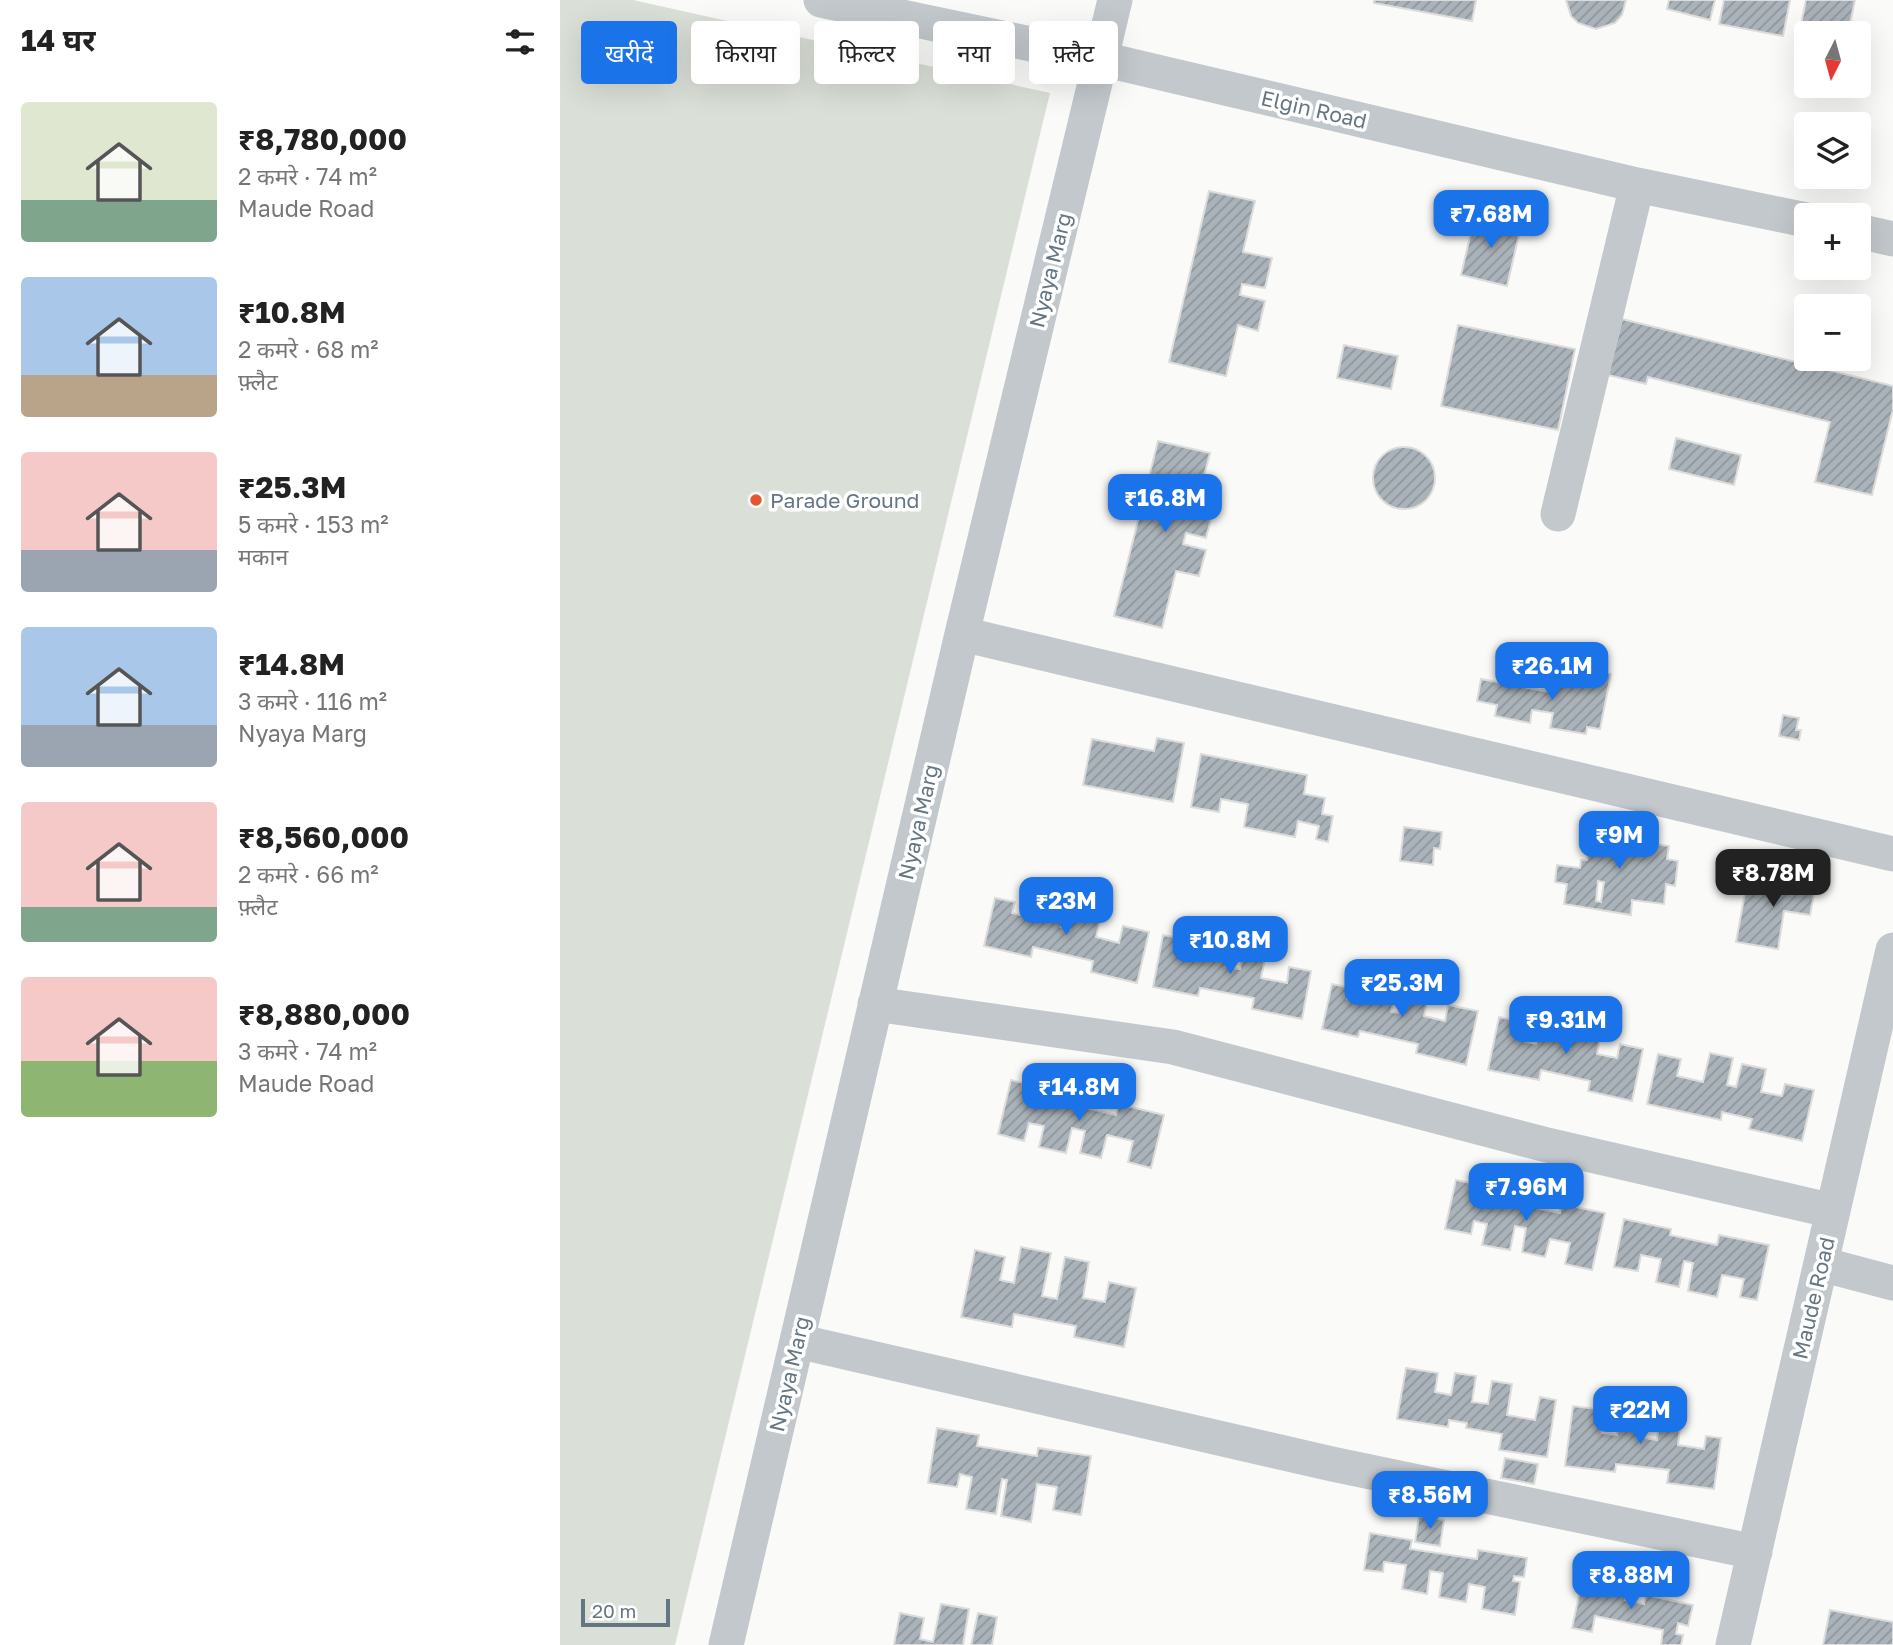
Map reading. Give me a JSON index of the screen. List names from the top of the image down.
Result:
{
  "streets": {
    "street": ["Elgin Road", "Nyaya Marg", "Maude Road"]
  },
  "places": ["Parade Ground"],
  "scale_bar": "20 m",
  "north": "bottom",
  "page": {
    "heading": "14 घर",
    "map_buttons": ["+", "−"],
    "chip": [
      "खरीदें",
      "किराया",
      "फ़िल्टर",
      "नया",
      "फ़्लैट"
    ],
    "list": [
      {
        "name": "₹8,780,000",
        "note": "2 कमरे · 74 m² · Maude Road"
      },
      {
        "name": "₹10.8M",
        "note": "2 कमरे · 68 m² · फ़्लैट"
      },
      {
        "name": "₹25.3M",
        "note": "5 कमरे · 153 m² · मकान"
      },
      {
        "name": "₹14.8M",
        "note": "3 कमरे · 116 m² · Nyaya Marg"
      },
      {
        "name": "₹8,560,000",
        "note": "2 कमरे · 66 m² · फ़्लैट"
      },
      {
        "name": "₹8,880,000",
        "note": "3 कमरे · 74 m² · Maude Road"
      }
    ],
    "price": [
      "₹7.68M",
      "₹16.8M",
      "₹26.1M",
      "₹9M",
      "₹8.78M",
      "₹23M",
      "₹10.8M",
      "₹25.3M",
      "₹9.31M",
      "₹14.8M",
      "₹7.96M",
      "₹22M",
      "₹8.56M",
      "₹8.88M"
    ],
    "scale": "20 m"
  }
}
